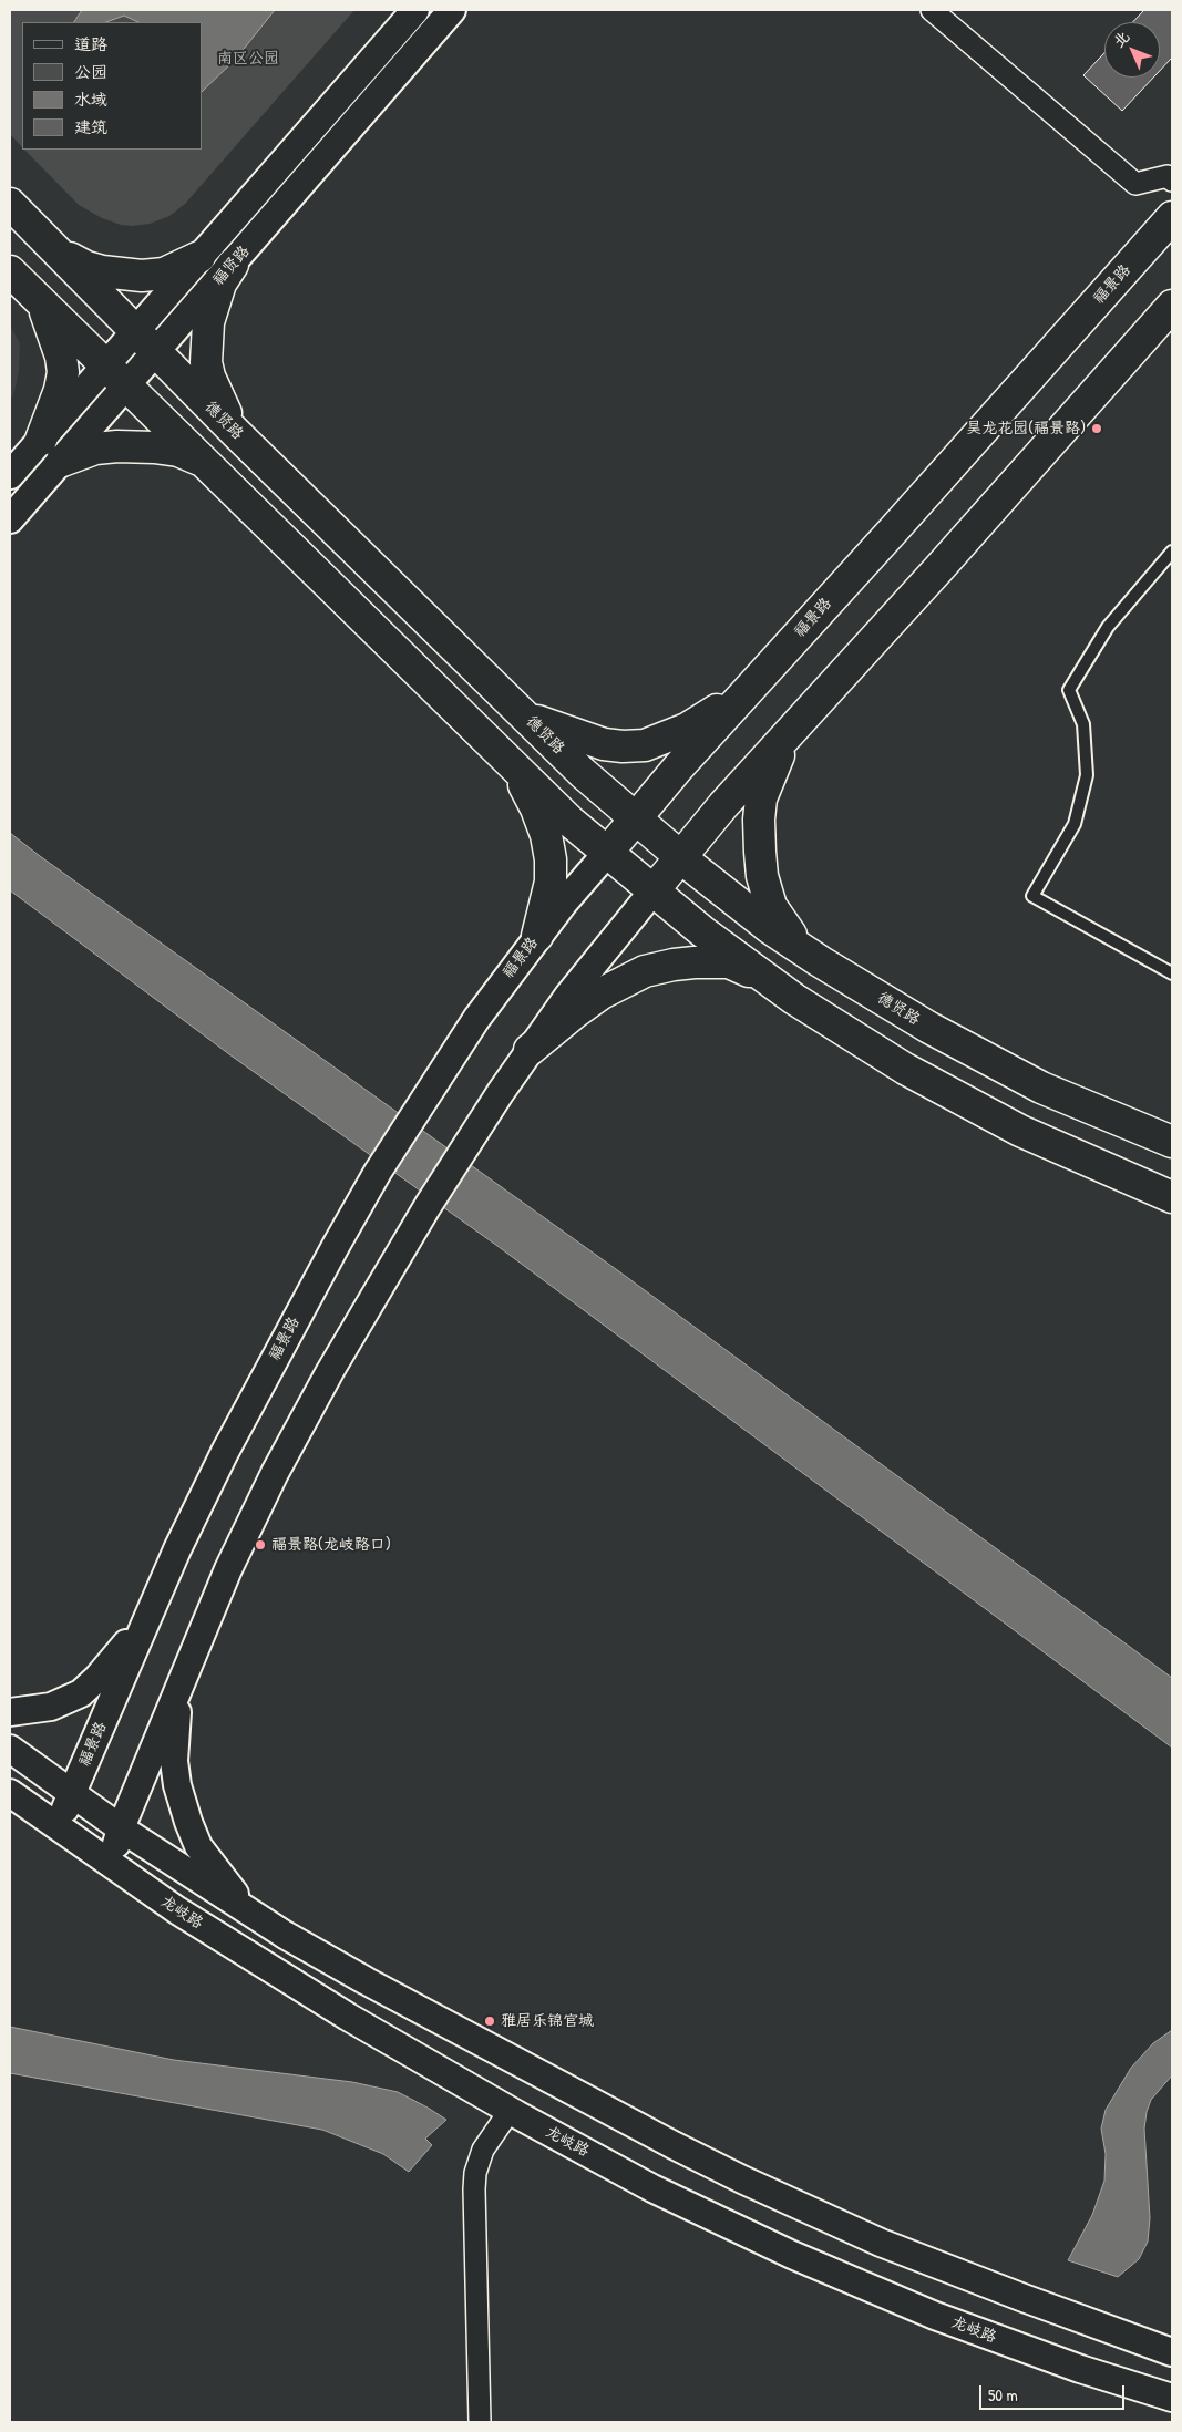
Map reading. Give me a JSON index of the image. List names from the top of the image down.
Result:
{
  "streets": {
    "main road": ["福景路", "德贤路"],
    "street": ["福贤路", "龙岐路"]
  },
  "crossings": [
    ["福贤路", "德贤路"],
    ["福景路", "德贤路"],
    ["福景路", "龙岐路"]
  ],
  "parks": ["南区公园"],
  "places": ["昊龙花园(福景路)", "福景路(龙岐路口)", "雅居乐锦官城"],
  "legend": [
    "道路",
    "公园",
    "水域",
    "建筑"
  ],
  "scale_bar": "50 m",
  "north": "top left"
}
